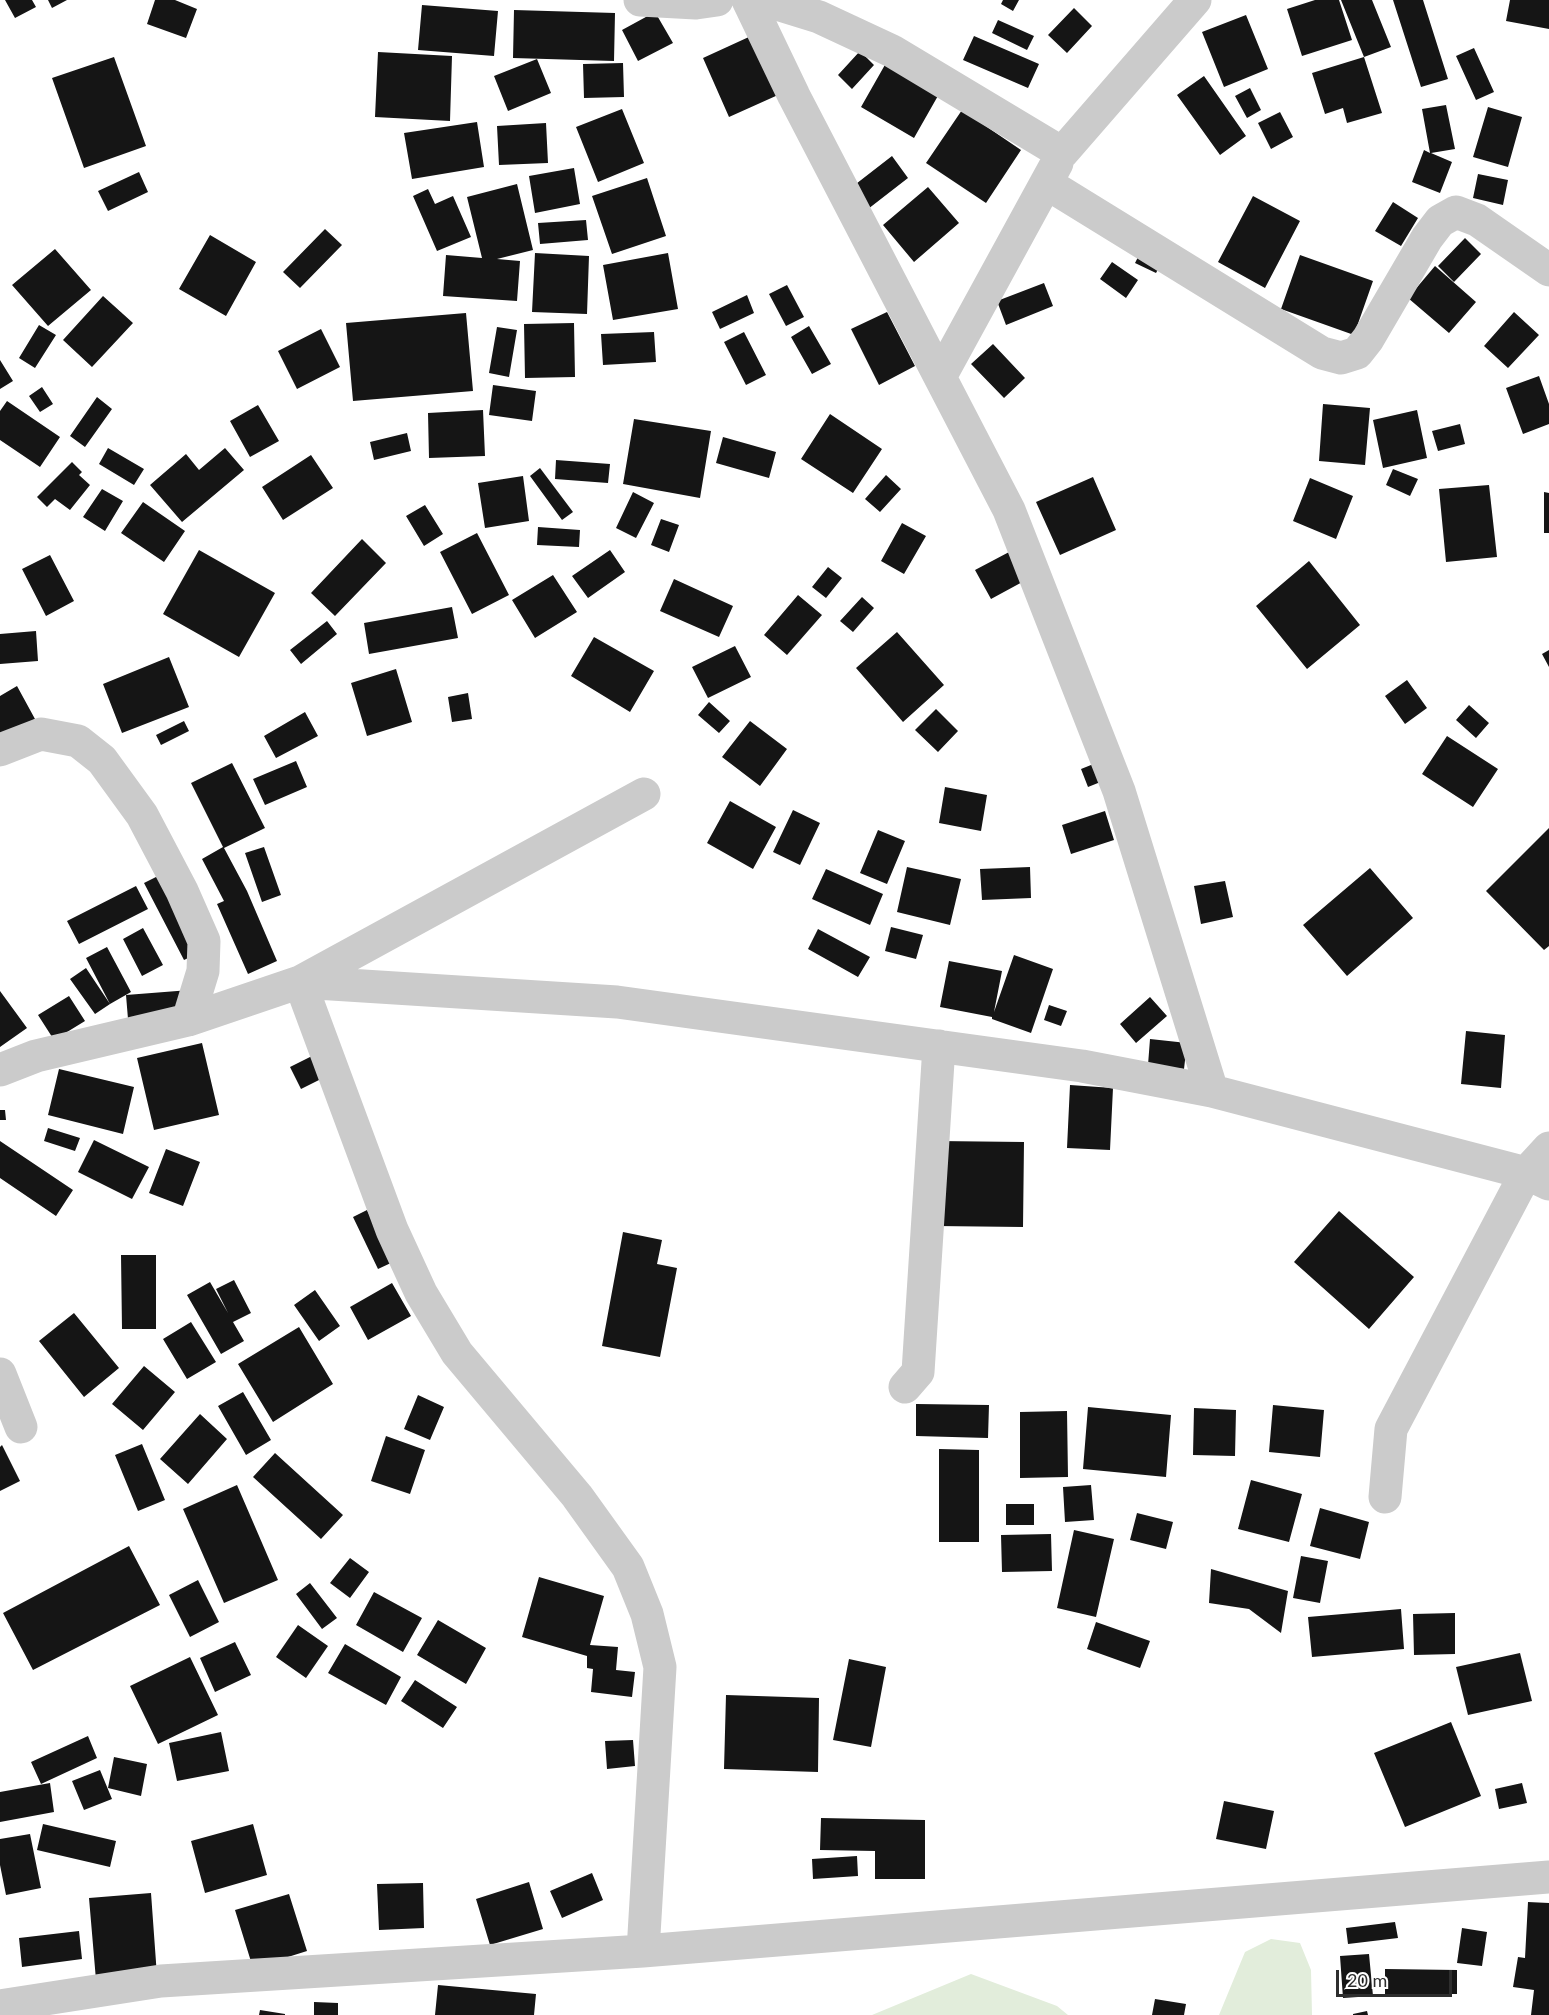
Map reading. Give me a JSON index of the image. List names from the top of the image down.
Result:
{
  "scale_bar": "20 m"
}
